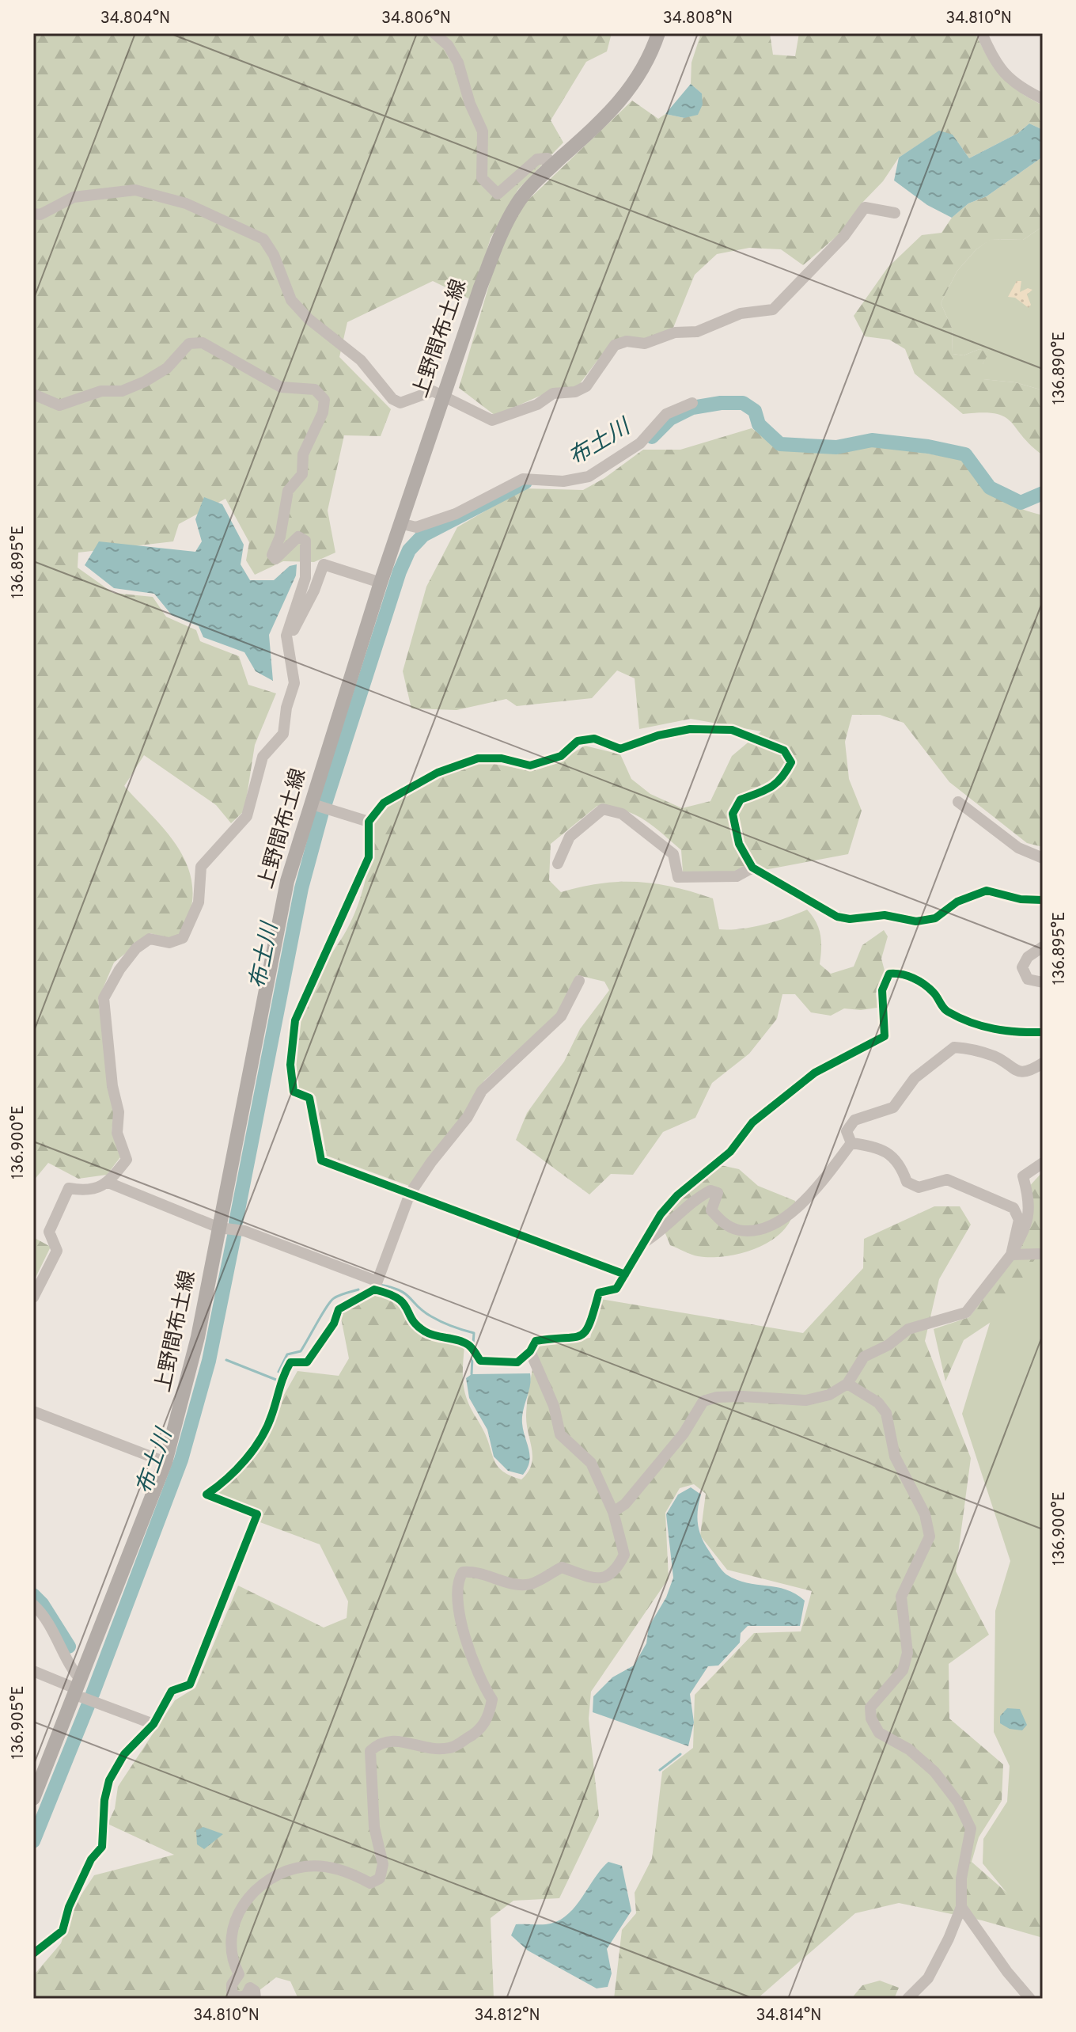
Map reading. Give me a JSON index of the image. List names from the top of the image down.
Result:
{
  "streets": {
    "main road": ["上野間布土線"]
  },
  "water": ["布土川"],
  "coordinates": [
    "34.804°N",
    "34.806°N",
    "34.808°N",
    "34.810°N",
    "136.890°E",
    "136.895°E",
    "136.900°E",
    "136.905°E",
    "34.812°N",
    "34.814°N"
  ]
}
